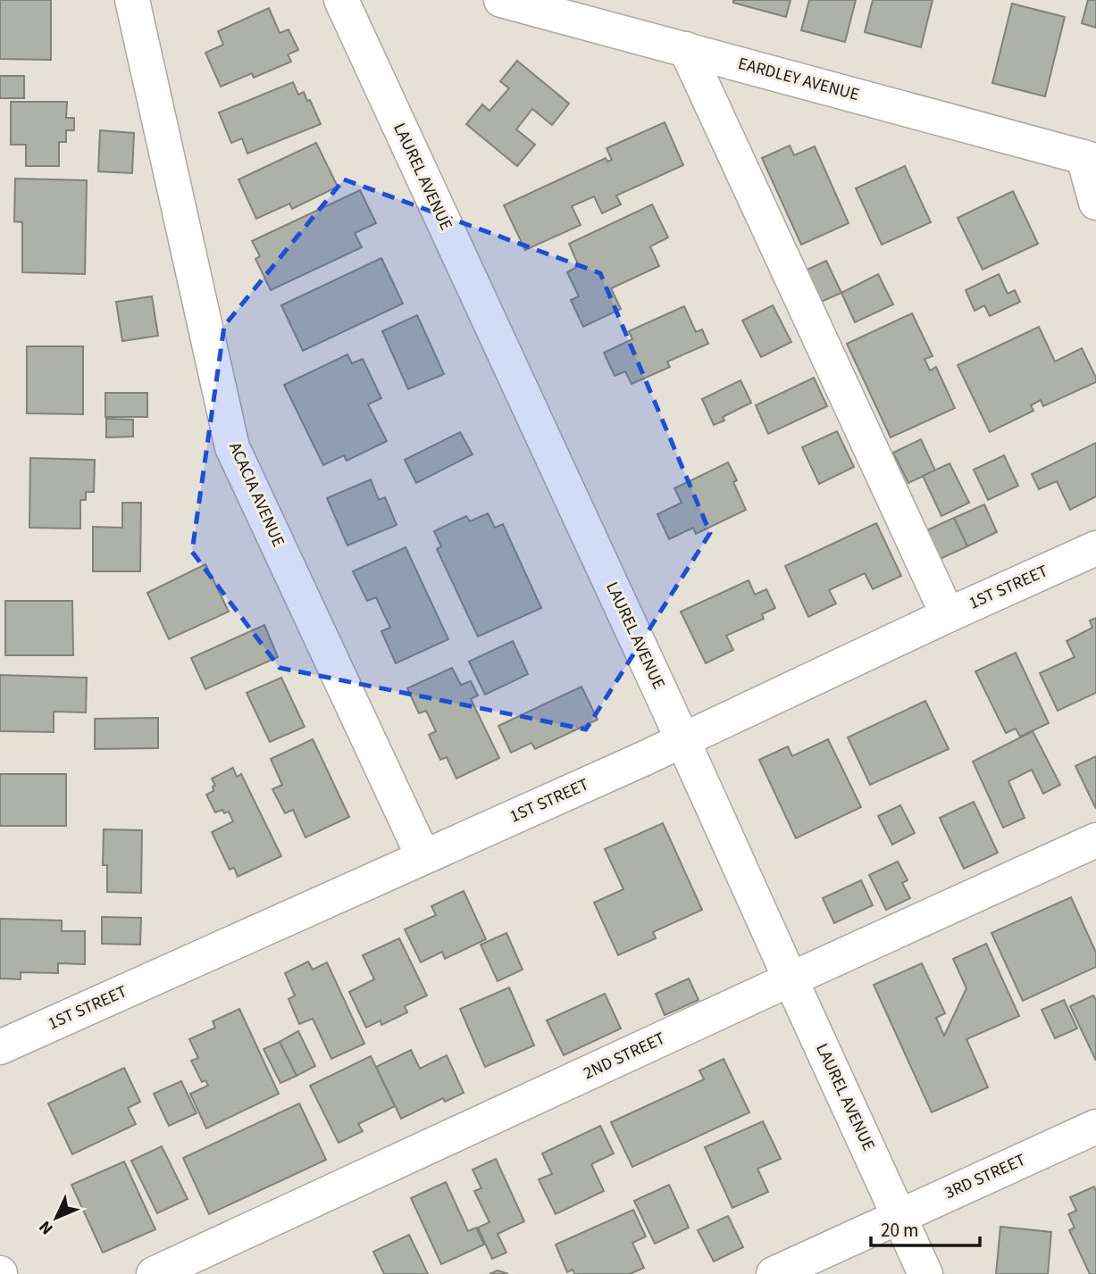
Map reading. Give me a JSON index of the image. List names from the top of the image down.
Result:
{
  "streets": {
    "street": [
      "EARDLEY AVENUE",
      "LAUREL AVENUE",
      "ACACIA AVENUE",
      "1ST STREET",
      "2ND STREET",
      "3RD STREET"
    ]
  },
  "crossings": [
    ["LAUREL AVENUE", "1ST STREET"],
    ["LAUREL AVENUE", "2ND STREET"],
    ["LAUREL AVENUE", "3RD STREET"],
    ["ACACIA AVENUE", "1ST STREET"]
  ],
  "scale_bar": "20 m",
  "north": "bottom left"
}
